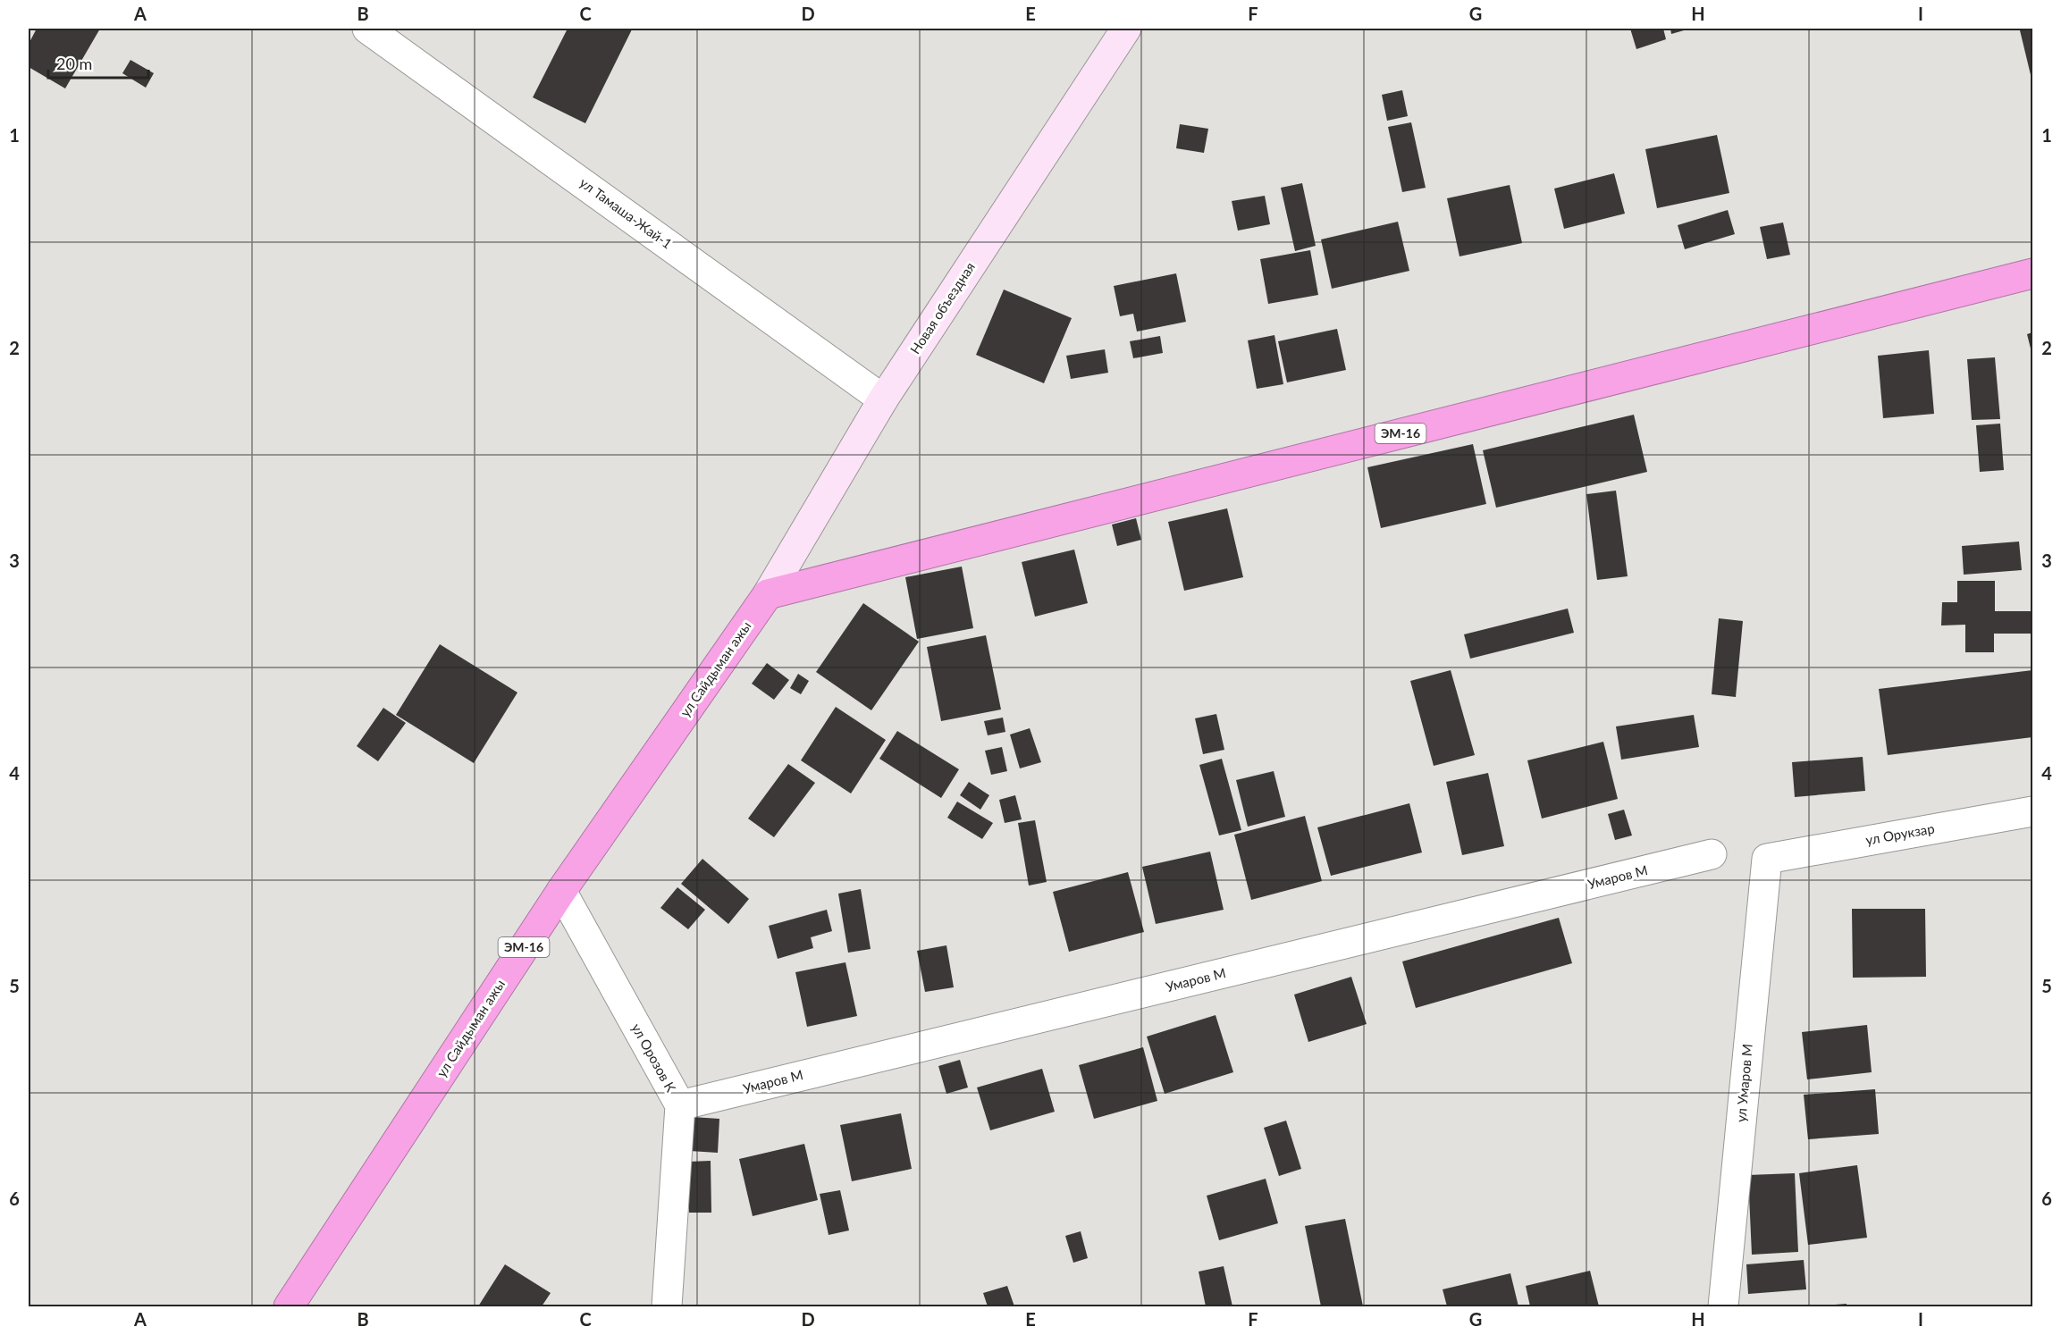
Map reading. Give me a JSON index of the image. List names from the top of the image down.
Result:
{
  "streets": {
    "highway": ["ЭМ-16", "ул Сайдыман ажы"],
    "main road": ["Новая объездная"],
    "street": [
      "ул Тамаша-Жай-1",
      "ул Орукзар",
      "Умаров М",
      "ул Орозов К",
      "ул Умаров М"
    ]
  },
  "crossings": [
    ["ул Тамаша-Жай-1", "Новая объездная"],
    ["Новая объездная", "ЭМ-16"],
    ["Новая объездная", "ул Сайдыман ажы"],
    ["ЭМ-16", "ул Сайдыман ажы"],
    ["ул Сайдыман ажы", "ул Орозов К"],
    ["ул Орукзар", "ул Умаров М"],
    ["Умаров М", "ул Орозов К"]
  ],
  "scale_bar": "20 m",
  "grid": {
    "columns": [
      "A",
      "B",
      "C",
      "D",
      "E",
      "F",
      "G",
      "H",
      "I"
    ],
    "rows": [
      "1",
      "2",
      "3",
      "4",
      "5",
      "6"
    ]
  }
}
